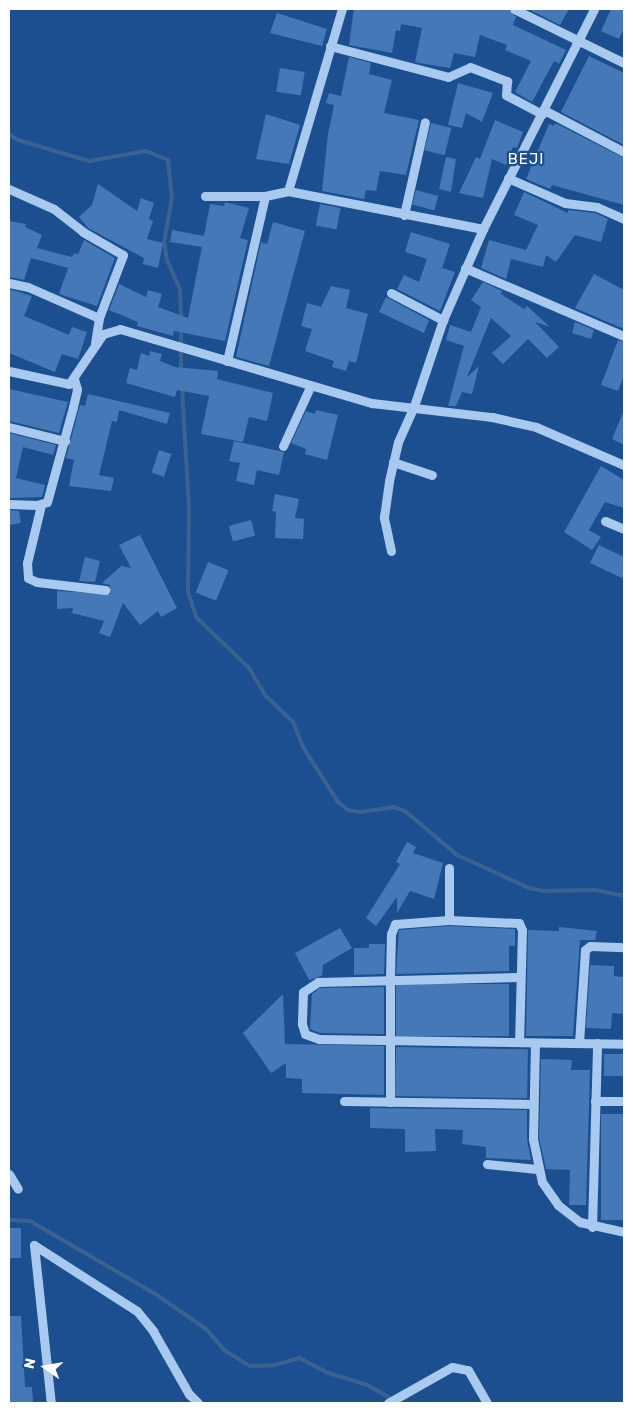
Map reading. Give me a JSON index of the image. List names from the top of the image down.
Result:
{
  "districts": ["BEJI"],
  "north": "left"
}
